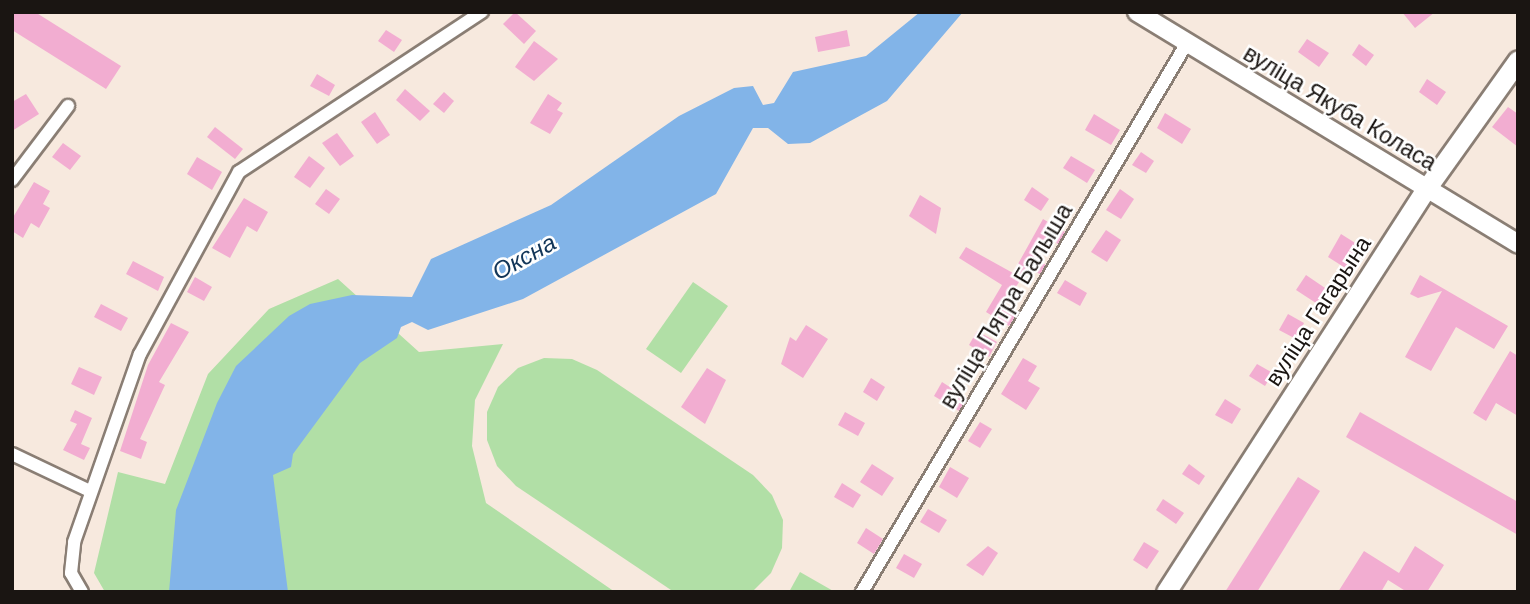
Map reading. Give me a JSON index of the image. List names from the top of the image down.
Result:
{
  "streets": {
    "main road": ["вуліца Якуба Коласа", "вуліца Гагарына"],
    "street": ["вуліца Пятра Балыша"]
  },
  "crossings": [
    ["вуліца Якуба Коласа", "вуліца Пятра Балыша"],
    ["вуліца Якуба Коласа", "вуліца Гагарына"]
  ],
  "water": ["Оксна"]
}
